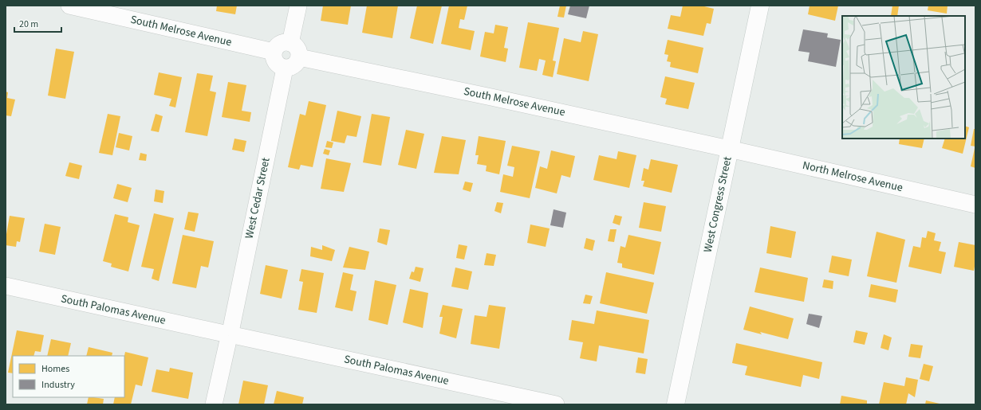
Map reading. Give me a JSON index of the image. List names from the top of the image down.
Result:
{
  "streets": {
    "main road": ["West Congress Street"],
    "street": [
      "South Melrose Avenue",
      "North Melrose Avenue",
      "West Cedar Street",
      "South Palomas Avenue"
    ]
  },
  "crossings": [
    ["South Melrose Avenue", "North Melrose Avenue"],
    ["South Melrose Avenue", "West Cedar Street"],
    ["South Melrose Avenue", "West Congress Street"],
    ["North Melrose Avenue", "West Congress Street"],
    ["West Cedar Street", "South Palomas Avenue"]
  ],
  "legend": ["Homes", "Industry"],
  "scale_bar": "20 m"
}
